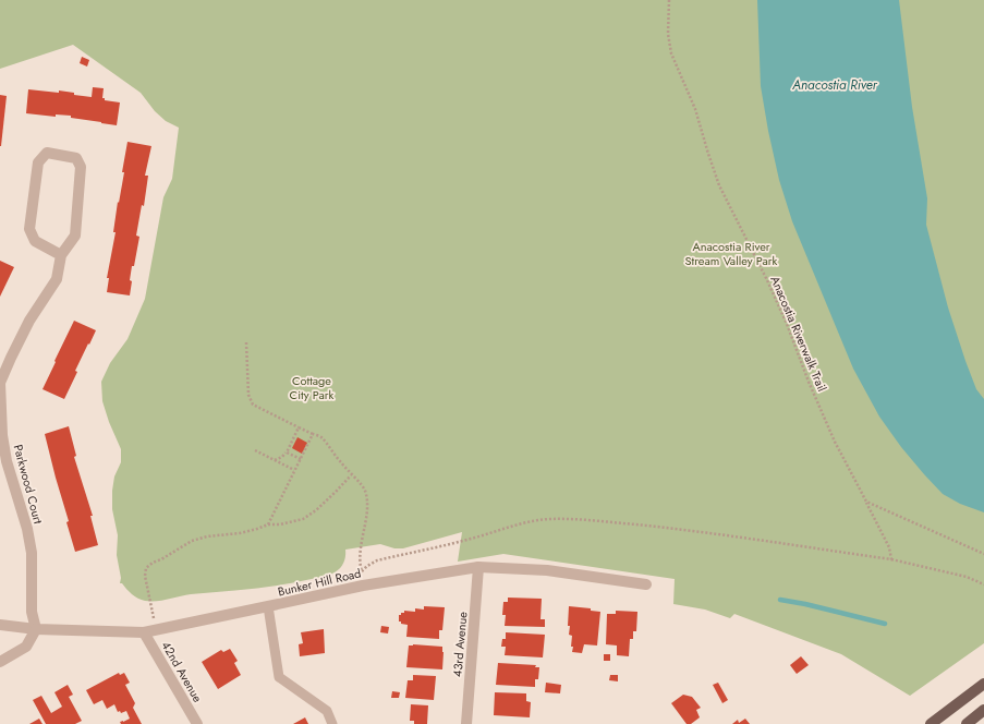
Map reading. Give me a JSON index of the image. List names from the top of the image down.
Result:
{
  "streets": {
    "street": [
      "Parkwood Court",
      "Bunker Hill Road",
      "43rd Avenue",
      "42nd Avenue"
    ],
    "path": ["Anacostia Riverwalk Trail"]
  },
  "crossings": [
    ["Parkwood Court", "Bunker Hill Road"],
    ["Bunker Hill Road", "43rd Avenue"],
    ["Bunker Hill Road", "42nd Avenue"]
  ],
  "water": ["Anacostia River"],
  "parks": ["Anacostia River Stream Valley Park", "Cottage City Park"]
}
